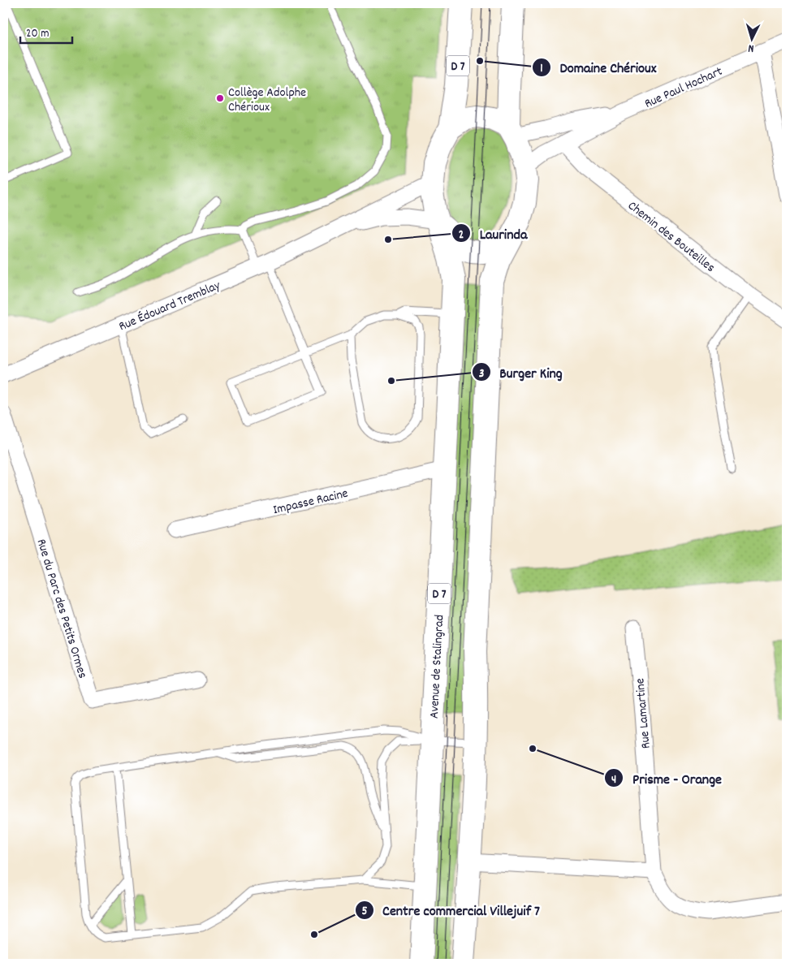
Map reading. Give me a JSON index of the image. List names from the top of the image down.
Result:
{
  "streets": {
    "main road": ["D 7", "Avenue de Stalingrad"],
    "street": [
      "Rue Paul Hochart",
      "Chemin des Bouteilles",
      "Rue Édouard Tremblay",
      "Impasse Racine",
      "Rue du Parc des Petits Ormes",
      "Rue Lamartine"
    ]
  },
  "crossings": [
    ["D 7", "Rue Paul Hochart"],
    ["D 7", "Rue Édouard Tremblay"],
    ["D 7", "Avenue de Stalingrad"],
    ["Rue Paul Hochart", "Chemin des Bouteilles"],
    ["Rue Paul Hochart", "Rue Édouard Tremblay"],
    ["Rue Paul Hochart", "Avenue de Stalingrad"],
    ["Rue Édouard Tremblay", "Avenue de Stalingrad"],
    ["Impasse Racine", "Avenue de Stalingrad"]
  ],
  "places": [
    "Domaine Chérioux",
    "Collège Adolphe Chérioux",
    "Laurinda",
    "Burger King",
    "Prisme - Orange",
    "Centre commercial Villejuif 7"
  ],
  "scale_bar": "20 m",
  "north": "bottom"
}
